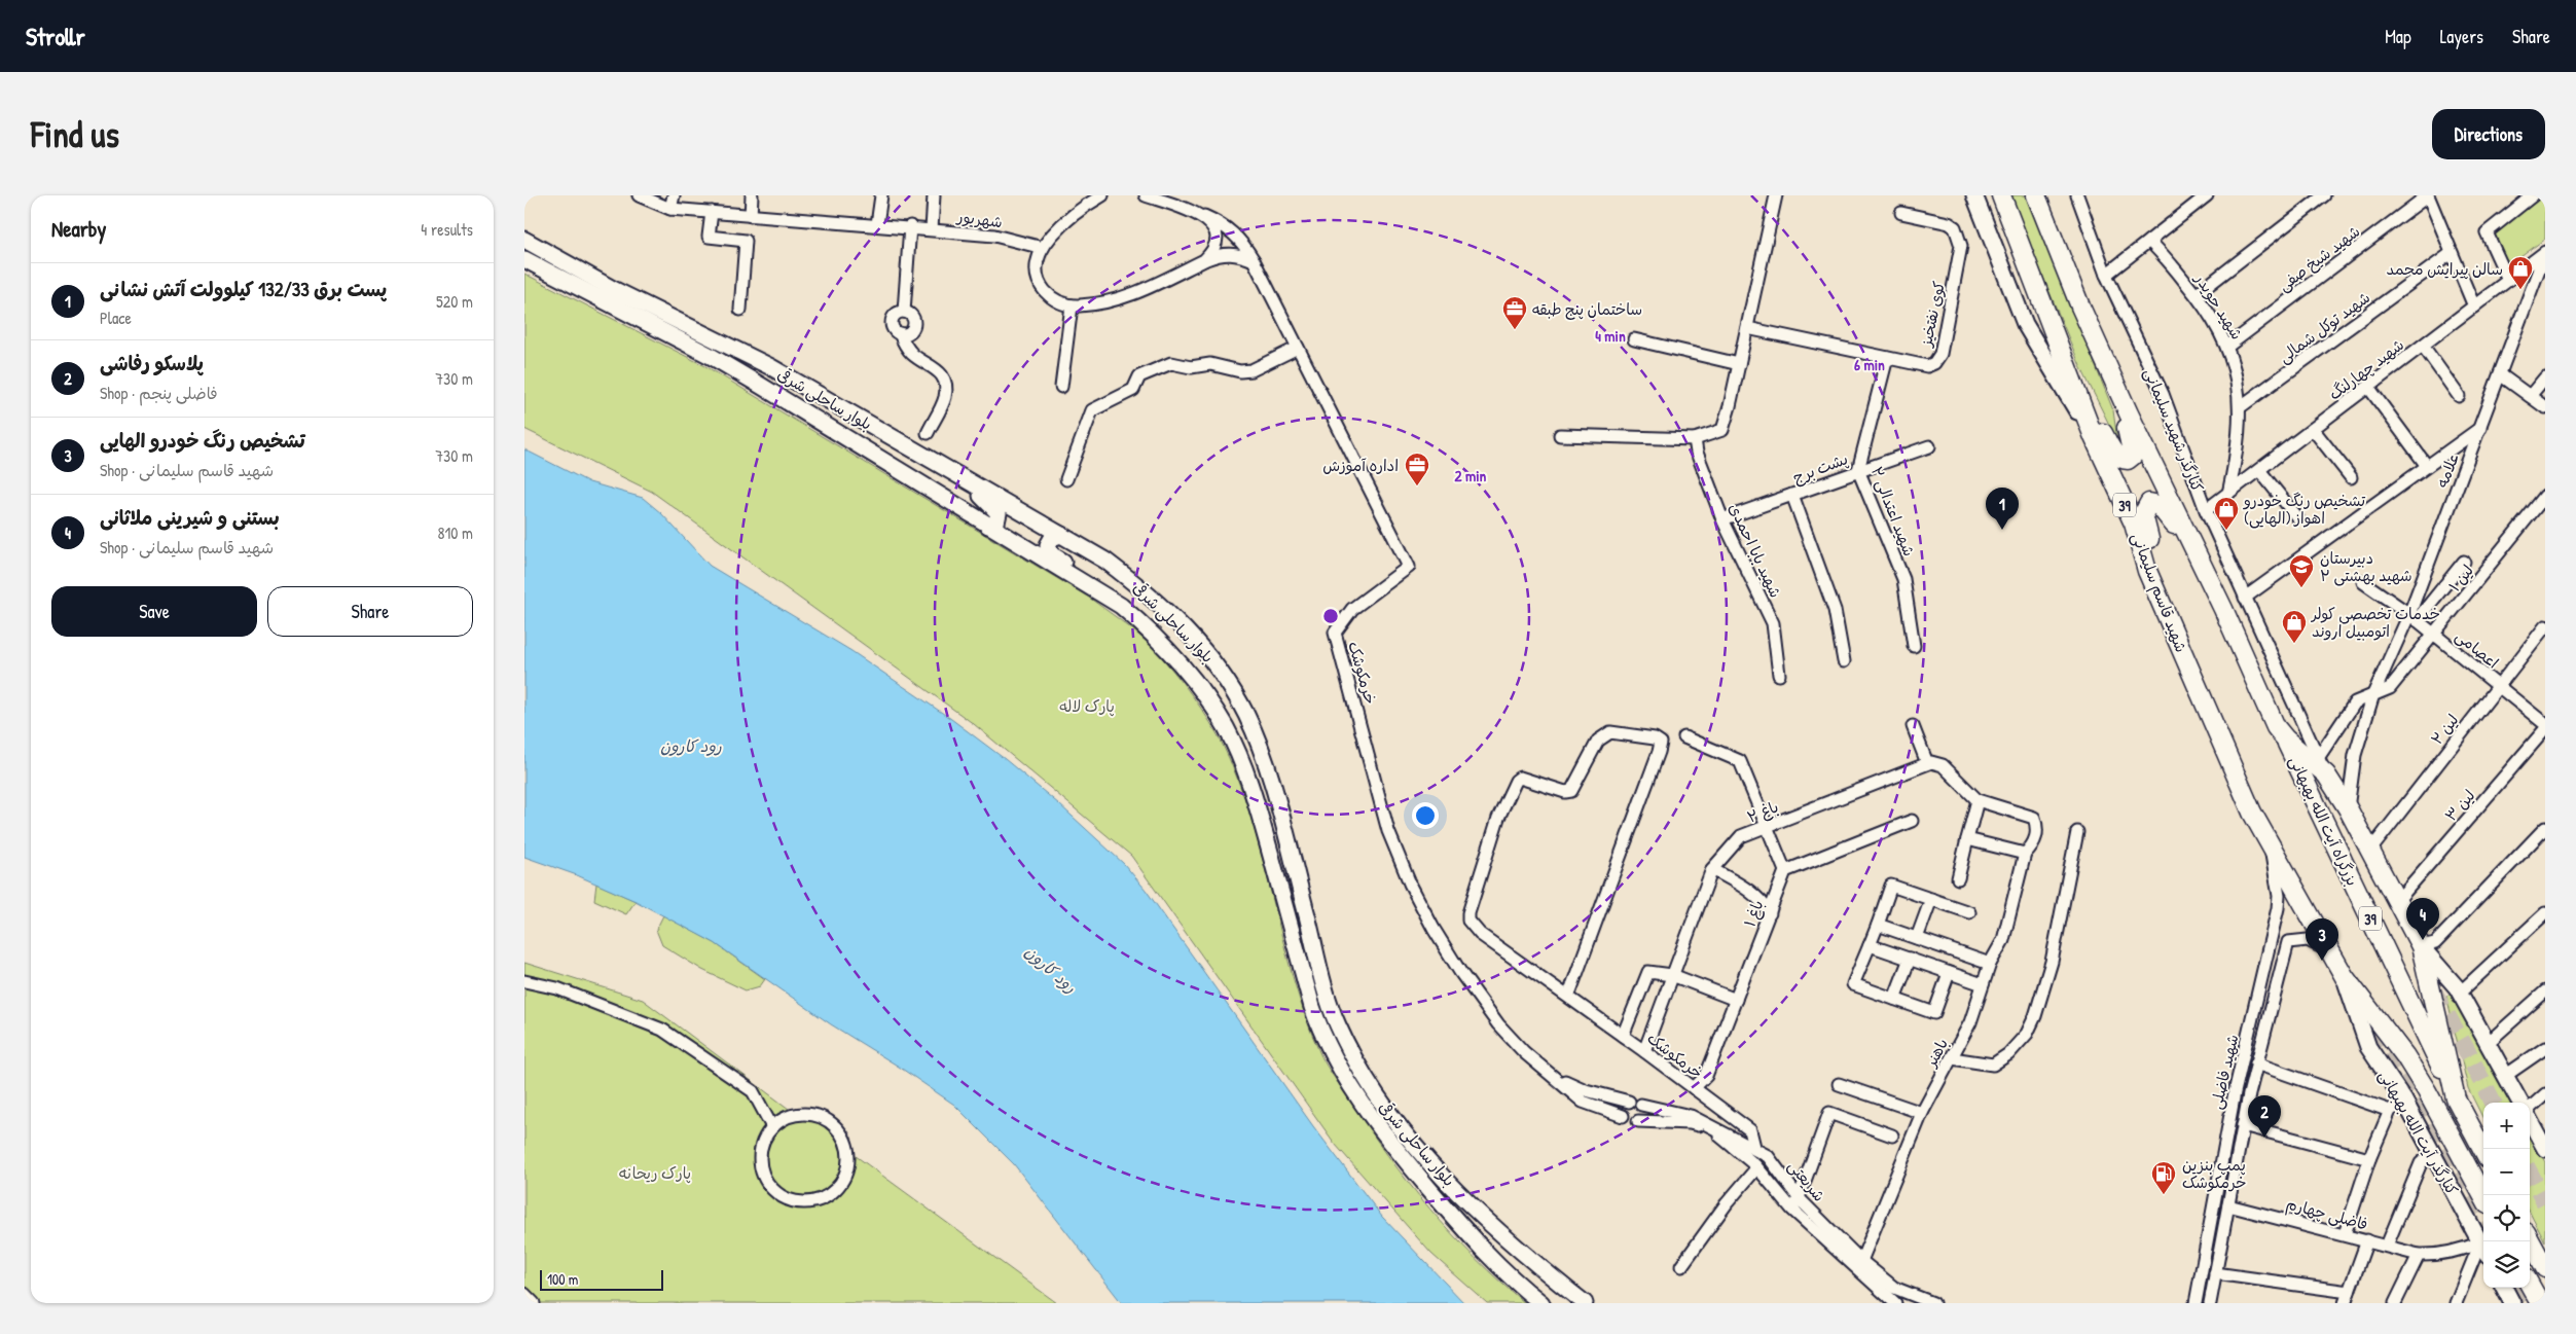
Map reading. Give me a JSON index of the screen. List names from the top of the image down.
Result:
{
  "streets": {
    "highway": ["39", "شهید قاسم سلیمانی", "بزرگراه آیت الله بهبهانی"],
    "main road": ["بلوار ساحلی شرقی", "کنارگذر آیت الله بهبهانی"],
    "street": [
      "شهریور",
      "شهید شیخ صفی",
      "شهید حویدر",
      "کوی نفتخیز",
      "شهید توکل شمالی",
      "شهید چهارلنگ",
      "کنارگذر شهید سلیمانی",
      "پشت برج",
      "علامه",
      "شهید اعتدالی ۲",
      "شهید بابا احمدی",
      "لین ۱",
      "اعصامی",
      "خرمکوشک",
      "لین ۲",
      "لین ۳",
      "باغ ۲",
      "باغ ۱",
      "باهنر",
      "شهید فاضلی",
      "شریعتی",
      "فاضلی چهارم"
    ]
  },
  "crossings": [
    ["شهید شیخ صفی", "شهید حویدر"],
    ["شهید حویدر", "شهید توکل شمالی"],
    ["شهید حویدر", "شهید چهارلنگ"],
    ["کوی نفتخیز", "شهید اعتدالی ۲"],
    ["شهید چهارلنگ", "کنارگذر شهید سلیمانی"],
    ["شهید چهارلنگ", "علامه"],
    ["کنارگذر شهید سلیمانی", "39"],
    ["پشت برج", "شهید اعتدالی ۲"],
    ["پشت برج", "شهید بابا احمدی"],
    ["علامه", "39"],
    ["علامه", "لین ۱"],
    ["علامه", "اعصامی"],
    ["39", "شهید قاسم سلیمانی"],
    ["39", "لین ۲"],
    ["39", "لین ۳"],
    ["39", "بزرگراه آیت الله بهبهانی"],
    ["39", "کنارگذر آیت الله بهبهانی"],
    ["لین ۱", "اعصامی"],
    ["شهید قاسم سلیمانی", "شهید فاضلی"],
    ["شهید قاسم سلیمانی", "کنارگذر آیت الله بهبهانی"],
    ["اعصامی", "لین ۲"],
    ["خرمکوشک", "باغ ۲"],
    ["خرمکوشک", "باغ ۱"],
    ["خرمکوشک", "شریعتی"],
    ["باهنر", "شریعتی"],
    ["شهید فاضلی", "فاضلی چهارم"],
    ["کنارگذر آیت الله بهبهانی", "فاضلی چهارم"]
  ],
  "water": ["رود کارون"],
  "parks": ["پارک لاله", "پارک ریحانه"],
  "places": {
    "shop": ["سالن پیرایش محمد", "تشخیص رنگ خودرو اهواز (الهایی)", "خدمات تخصصی کولر اتومبیل اروند"],
    "office": ["ساختمان پنج طبقه", "اداره آموزش"],
    "school or university": ["دبیرستان شهید بهشتی ۲"],
    "fuel station": ["پمپ بنزین خرمکوشک"]
  },
  "scale_bar": "100 m",
  "page": {
    "header": "Strollr",
    "nav": ["Map", "Layers", "Share"],
    "buttons": [
      "Directions",
      ["Save", "Share"]
    ],
    "title": "Find us",
    "heading": ["Nearby", "4 results"],
    "list": [
      {
        "mark": "1",
        "name": "پست برق 132/33 کیلوولت آتش نشانی",
        "note": "Place",
        "value": "520 m"
      },
      {
        "mark": "2",
        "name": "پلاسکو رفاشی",
        "note": "Shop · فاضلی پنجم",
        "value": "730 m"
      },
      {
        "mark": "3",
        "name": "تشخیص رنگ خودرو الهایی",
        "note": "Shop · شهید قاسم سلیمانی",
        "value": "730 m"
      },
      {
        "mark": "4",
        "name": "بستنی و شیرینی ملاثانی",
        "note": "Shop · شهید قاسم سلیمانی",
        "value": "810 m"
      }
    ],
    "pins": [
      "1",
      "4",
      "3",
      "2"
    ],
    "map_buttons": ["+", "−"],
    "scale": "100 m"
  },
  "rings": ["4 min", "6 min", "2 min"]
}
